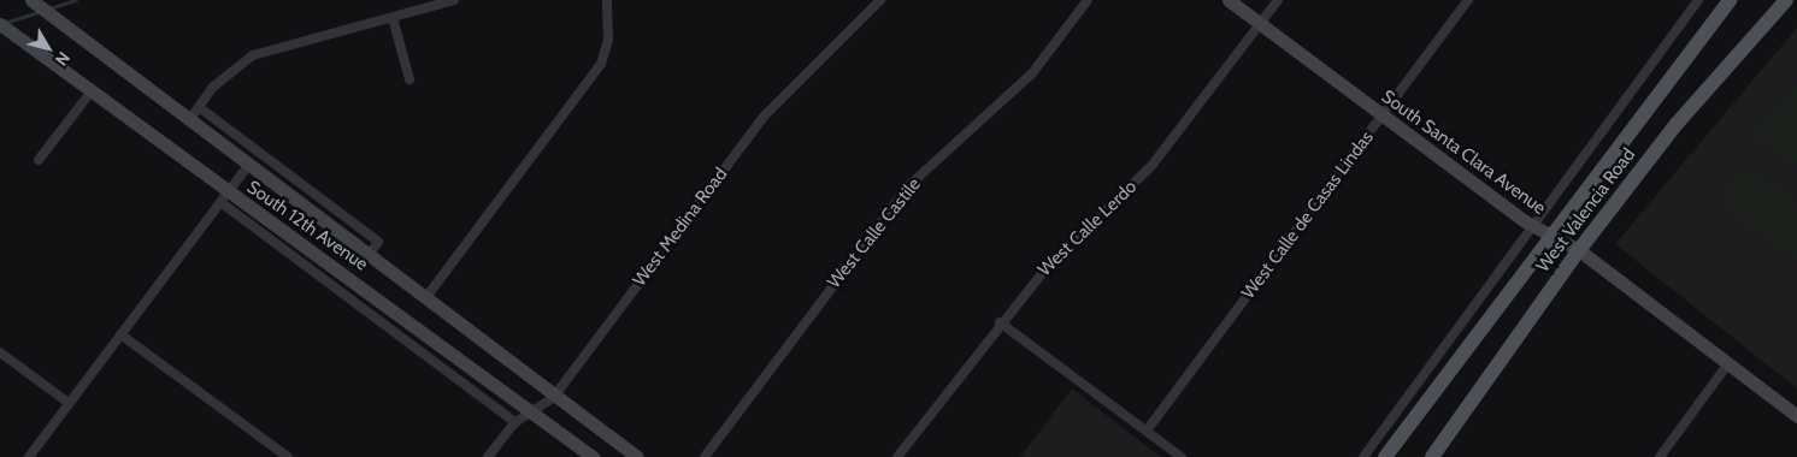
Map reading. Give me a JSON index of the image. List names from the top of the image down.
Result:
{
  "streets": {
    "main road": ["West Valencia Road"],
    "street": [
      "South Santa Clara Avenue",
      "West Calle de Casas Lindas",
      "South 12th Avenue",
      "West Medina Road",
      "West Calle Lerdo",
      "West Calle Castile"
    ]
  },
  "crossings": [
    ["South Santa Clara Avenue", "West Valencia Road"],
    ["South Santa Clara Avenue", "West Calle de Casas Lindas"],
    ["South Santa Clara Avenue", "West Calle Lerdo"],
    ["South 12th Avenue", "West Medina Road"]
  ],
  "north": "bottom right"
}
